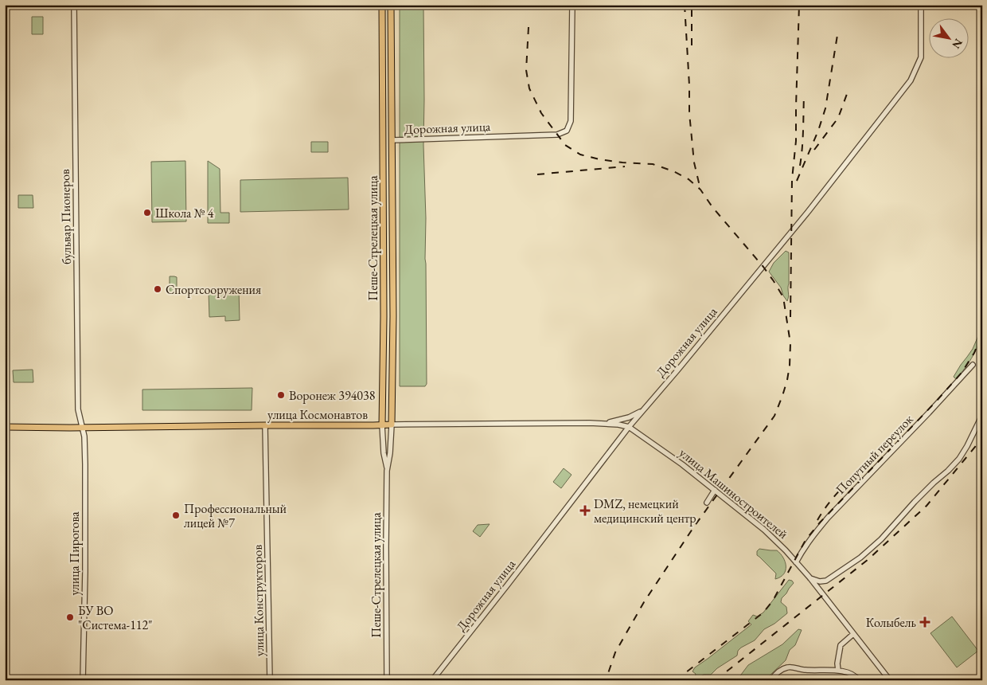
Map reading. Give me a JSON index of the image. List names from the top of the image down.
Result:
{
  "streets": {
    "main road": ["Пеше-Стрелецкая улица", "улица Космонавтов"],
    "street": [
      "Дорожная улица",
      "бульвар Пионеров",
      "Попутный переулок",
      "улица Машиностроителей",
      "улица Пирогова",
      "улица Конструкторов"
    ]
  },
  "crossings": [
    ["Дорожная улица", "Пеше-Стрелецкая улица"],
    ["Дорожная улица", "улица Космонавтов"],
    ["Дорожная улица", "улица Машиностроителей"],
    ["бульвар Пионеров", "улица Космонавтов"],
    ["бульвар Пионеров", "улица Пирогова"],
    ["Пеше-Стрелецкая улица", "улица Космонавтов"],
    ["улица Космонавтов", "улица Машиностроителей"],
    ["улица Космонавтов", "улица Пирогова"],
    ["улица Космонавтов", "улица Конструкторов"],
    ["Попутный переулок", "улица Машиностроителей"]
  ],
  "places": {
    "other": [
      "Школа № 4",
      "Спортсооружения",
      "Воронеж 394038",
      "Профессиональный лицей №7",
      "БУ ВО \"Система-112\""
    ],
    "health": ["DMZ, немецкий медицинский центр", "Колыбель"]
  },
  "north": "bottom right"
}
